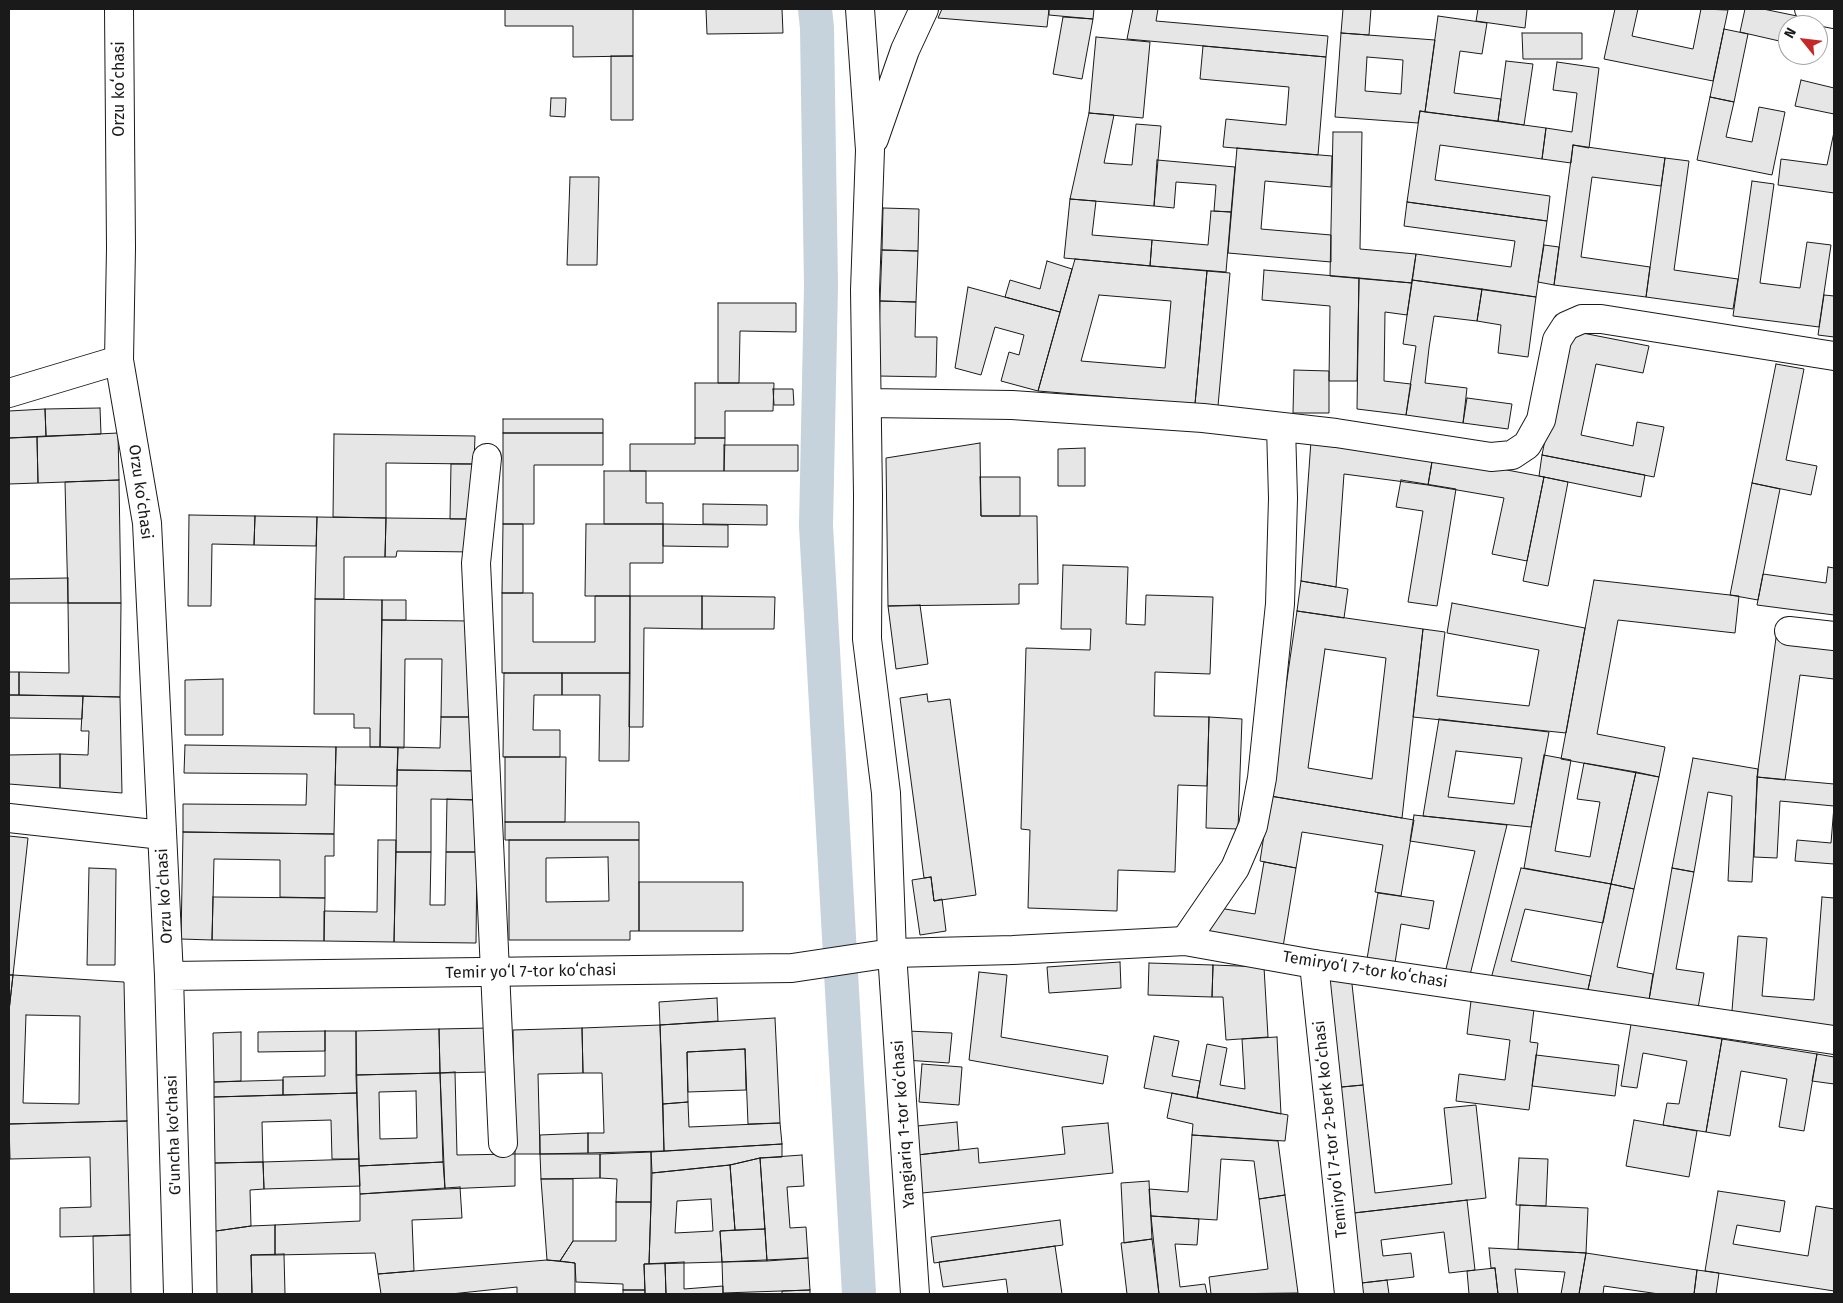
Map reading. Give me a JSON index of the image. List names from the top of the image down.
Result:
{
  "streets": {
    "street": [
      "Orzu koʻchasi",
      "Temiryoʻl 7-tor koʻchasi",
      "Temir yoʻl 7-tor koʻchasi",
      "Yangiariq 1-tor koʻchasi",
      "Temiryoʻl 7-tor 2-berk koʻchasi",
      "G'uncha ko'chasi"
    ]
  },
  "crossings": [
    ["Orzu koʻchasi", "Temir yoʻl 7-tor koʻchasi"],
    ["Orzu koʻchasi", "G'uncha ko'chasi"],
    ["Temiryoʻl 7-tor koʻchasi", "Temir yoʻl 7-tor koʻchasi"],
    ["Temiryoʻl 7-tor koʻchasi", "Yangiariq 1-tor koʻchasi"],
    ["Temiryoʻl 7-tor koʻchasi", "Temiryoʻl 7-tor 2-berk koʻchasi"],
    ["Temir yoʻl 7-tor koʻchasi", "Yangiariq 1-tor koʻchasi"],
    ["Temir yoʻl 7-tor koʻchasi", "G'uncha ko'chasi"]
  ],
  "north": "top left"
}
